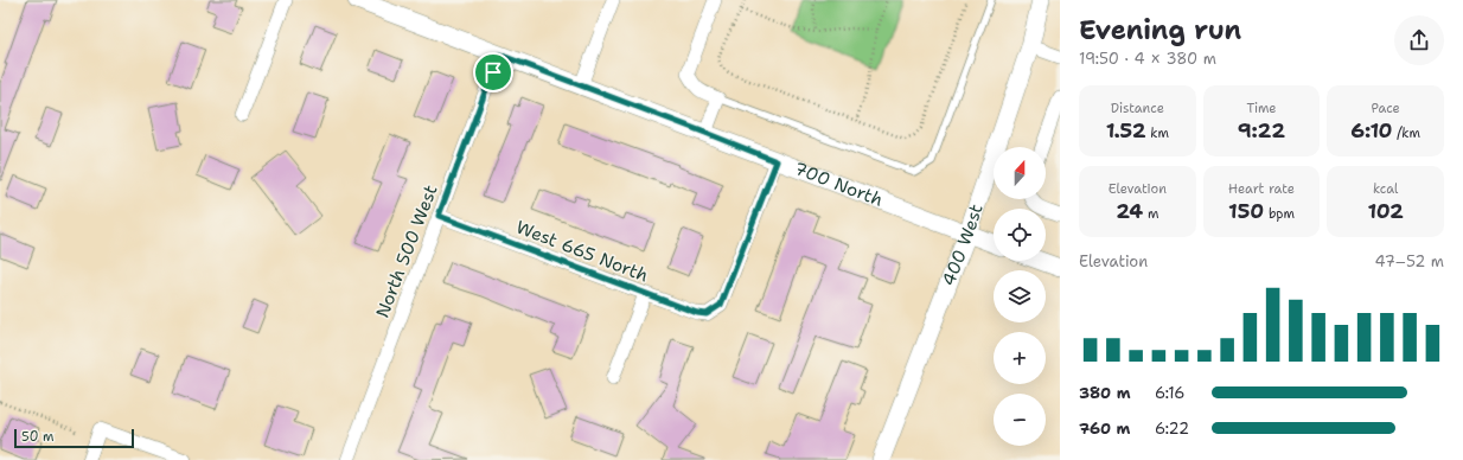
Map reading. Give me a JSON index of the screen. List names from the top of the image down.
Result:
{
  "streets": {
    "street": [
      "700 North",
      "400 West",
      "North 500 West",
      "West 665 North"
    ]
  },
  "crossings": [
    ["700 North", "400 West"],
    ["700 North", "North 500 West"],
    ["700 North", "West 665 North"],
    ["North 500 West", "West 665 North"]
  ],
  "scale_bar": "50 m",
  "north": "top",
  "page": {
    "heading": ["Evening run", "19:50 · 4 × 380 m"],
    "stats": [
      ["Distance", "1.52 km"],
      ["Time", "9:22"],
      ["Pace", "6:10 /km"],
      ["Elevation", "24 m"],
      ["Heart rate", "150 bpm"],
      ["kcal", "102"]
    ],
    "map_buttons": ["+", "−"],
    "chart": ["Elevation", "47–52 m"],
    "list": [
      {
        "name": "380 m",
        "note": "6:16"
      },
      {
        "name": "760 m",
        "note": "6:22"
      }
    ],
    "scale": "50 m"
  }
}
